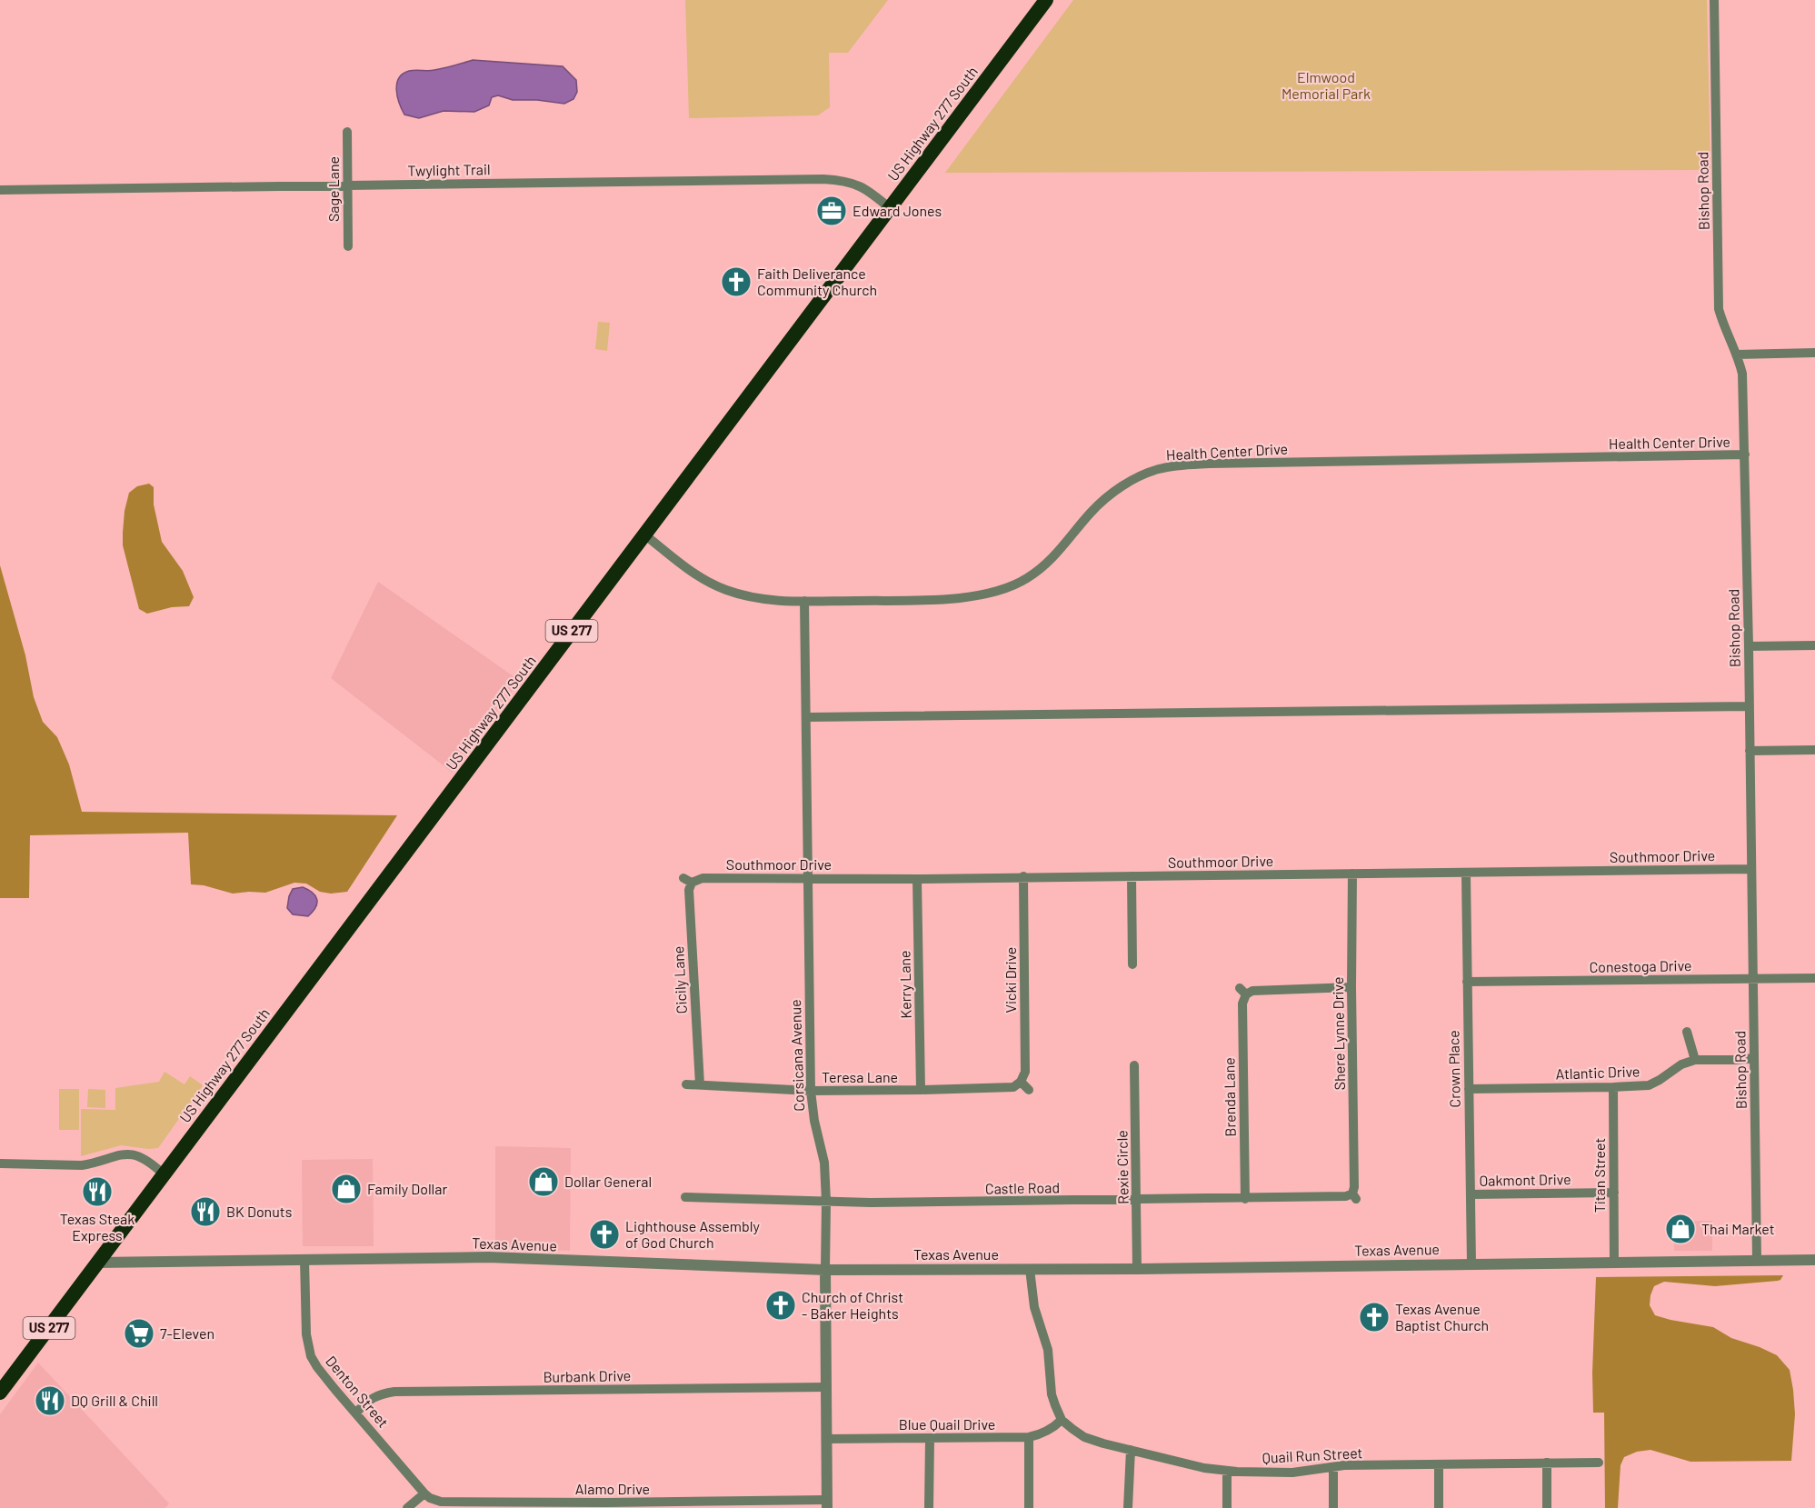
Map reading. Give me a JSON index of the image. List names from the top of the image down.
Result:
{
  "streets": {
    "highway": ["US Highway 277 South", "US 277"],
    "street": [
      "Twylight Trail",
      "Sage Lane",
      "Bishop Road",
      "Health Center Drive",
      "Southmoor Drive",
      "Conestoga Drive",
      "Cicily Lane",
      "Vicki Drive",
      "Kerry Lane",
      "Shere Lynne Drive",
      "Corsicana Avenue",
      "Crown Place",
      "Atlantic Drive",
      "Teresa Lane",
      "Brenda Lane",
      "Rexie Circle",
      "Titan Street",
      "Oakmont Drive",
      "Castle Road",
      "Texas Avenue",
      "Burbank Drive",
      "Denton Street",
      "Blue Quail Drive",
      "Quail Run Street",
      "Alamo Drive"
    ]
  },
  "crossings": [
    ["US Highway 277 South", "Twylight Trail"],
    ["US Highway 277 South", "Health Center Drive"],
    ["US Highway 277 South", "Texas Avenue"],
    ["Twylight Trail", "Sage Lane"],
    ["Bishop Road", "Health Center Drive"],
    ["Bishop Road", "Southmoor Drive"],
    ["Bishop Road", "Conestoga Drive"],
    ["Bishop Road", "Atlantic Drive"],
    ["Bishop Road", "Texas Avenue"],
    ["Health Center Drive", "Corsicana Avenue"],
    ["Southmoor Drive", "Cicily Lane"],
    ["Southmoor Drive", "Vicki Drive"],
    ["Southmoor Drive", "Kerry Lane"],
    ["Southmoor Drive", "Shere Lynne Drive"],
    ["Southmoor Drive", "Corsicana Avenue"],
    ["Southmoor Drive", "Crown Place"],
    ["Conestoga Drive", "Crown Place"],
    ["Cicily Lane", "Teresa Lane"],
    ["Vicki Drive", "Teresa Lane"],
    ["Kerry Lane", "Teresa Lane"],
    ["Shere Lynne Drive", "Brenda Lane"],
    ["Shere Lynne Drive", "Castle Road"],
    ["Corsicana Avenue", "Teresa Lane"],
    ["Corsicana Avenue", "Castle Road"],
    ["Corsicana Avenue", "Texas Avenue"],
    ["Corsicana Avenue", "Burbank Drive"],
    ["Corsicana Avenue", "Blue Quail Drive"],
    ["Corsicana Avenue", "Alamo Drive"],
    ["Crown Place", "Atlantic Drive"],
    ["Crown Place", "Oakmont Drive"],
    ["Crown Place", "Texas Avenue"],
    ["Atlantic Drive", "Titan Street"],
    ["Brenda Lane", "Castle Road"],
    ["Rexie Circle", "Castle Road"],
    ["Rexie Circle", "Texas Avenue"],
    ["Titan Street", "Oakmont Drive"],
    ["Titan Street", "Texas Avenue"],
    ["Texas Avenue", "Denton Street"],
    ["Burbank Drive", "Denton Street"],
    ["Denton Street", "Alamo Drive"],
    ["Blue Quail Drive", "Quail Run Street"]
  ],
  "parks": ["Elmwood Memorial Park"],
  "places": {
    "office": ["Edward Jones"],
    "church": [
      "Faith Deliverance Community Church",
      "Lighthouse Assembly of God Church",
      "Church of Christ - Baker Heights",
      "Texas Avenue Baptist Church"
    ],
    "shop": ["Dollar General", "Family Dollar", "Thai Market"],
    "restaurant": ["Texas Steak Express", "BK Donuts", "DQ Grill & Chill"],
    "supermarket": ["7-Eleven"]
  }
}
